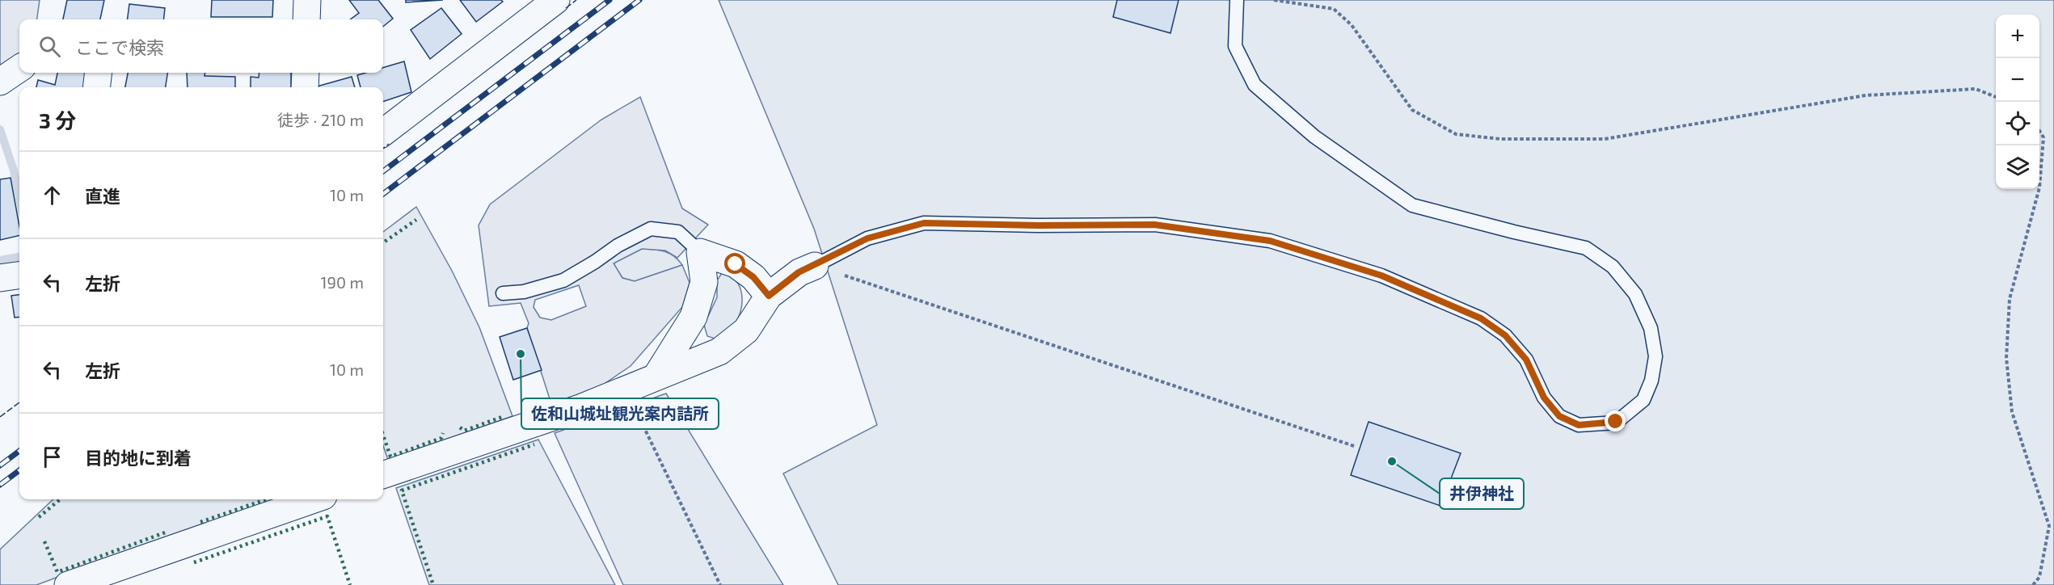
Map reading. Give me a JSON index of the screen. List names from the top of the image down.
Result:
{
  "places": ["佐和山城址観光案内詰所", "井伊神社"],
  "page": {
    "map_buttons": ["+", "−"],
    "search": "ここで検索",
    "heading": ["3 分", "徒歩 · 210 m"],
    "list": [
      ["直進", "10 m"],
      ["左折", "190 m"],
      ["左折", "10 m"],
      "目的地に到着"
    ]
  }
}
